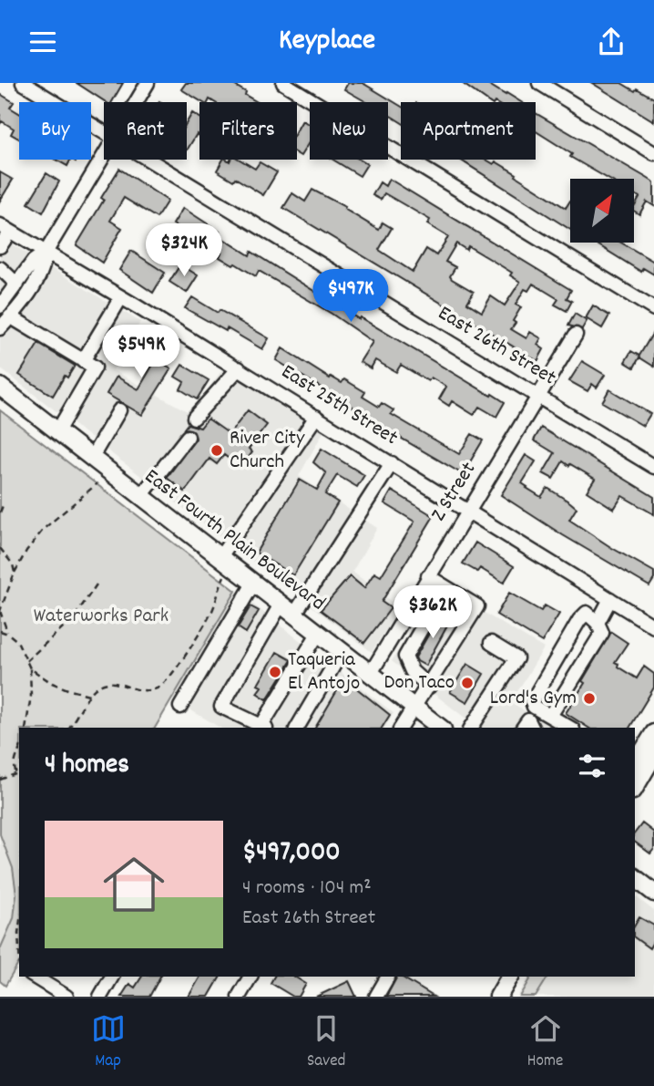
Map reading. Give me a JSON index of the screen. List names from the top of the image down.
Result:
{
  "streets": {
    "main road": ["East Fourth Plain Boulevard"],
    "street": ["East 26th Street", "East 25th Street", "Z Street"]
  },
  "crossings": [
    ["East 26th Street", "Z Street"],
    ["East 25th Street", "Z Street"],
    ["Z Street", "East Fourth Plain Boulevard"]
  ],
  "parks": ["Waterworks Park"],
  "places": [
    "River City Church",
    "Taqueria El Antojo",
    "Don Taco",
    "Lord's Gym"
  ],
  "north": "top right",
  "page": {
    "header": "Keyplace",
    "chip": [
      "Buy",
      "Rent",
      "Filters",
      "New",
      "Apartment"
    ],
    "price": [
      "$324K",
      "$497K",
      "$549K",
      "$362K"
    ],
    "heading": "4 homes",
    "list": [
      {
        "name": "$497,000",
        "note": "4 rooms · 104 m² · East 26th Street"
      }
    ],
    "tabs": ["Map", "Saved", "Home"]
  }
}
